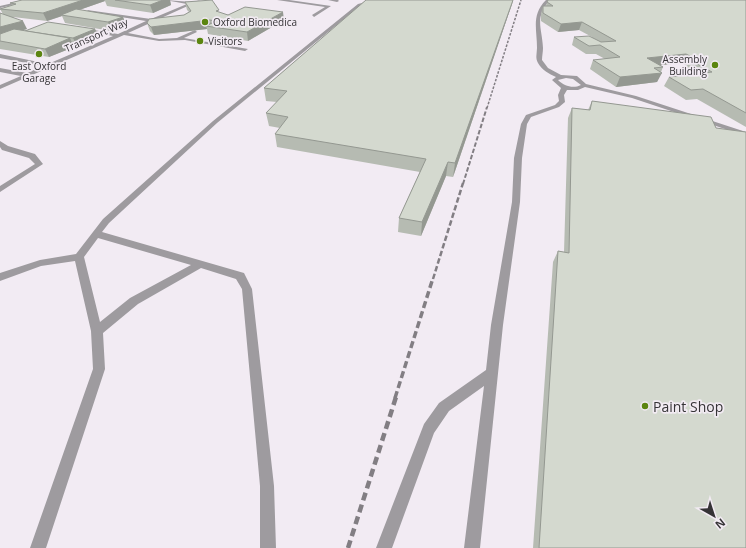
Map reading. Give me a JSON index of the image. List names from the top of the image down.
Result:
{
  "streets": {
    "street": ["Transport Way"]
  },
  "places": [
    "Oxford Biomedica",
    "Visitors",
    "East Oxford Garage",
    "Assembly Building",
    "Paint Shop"
  ],
  "north": "bottom right"
}
